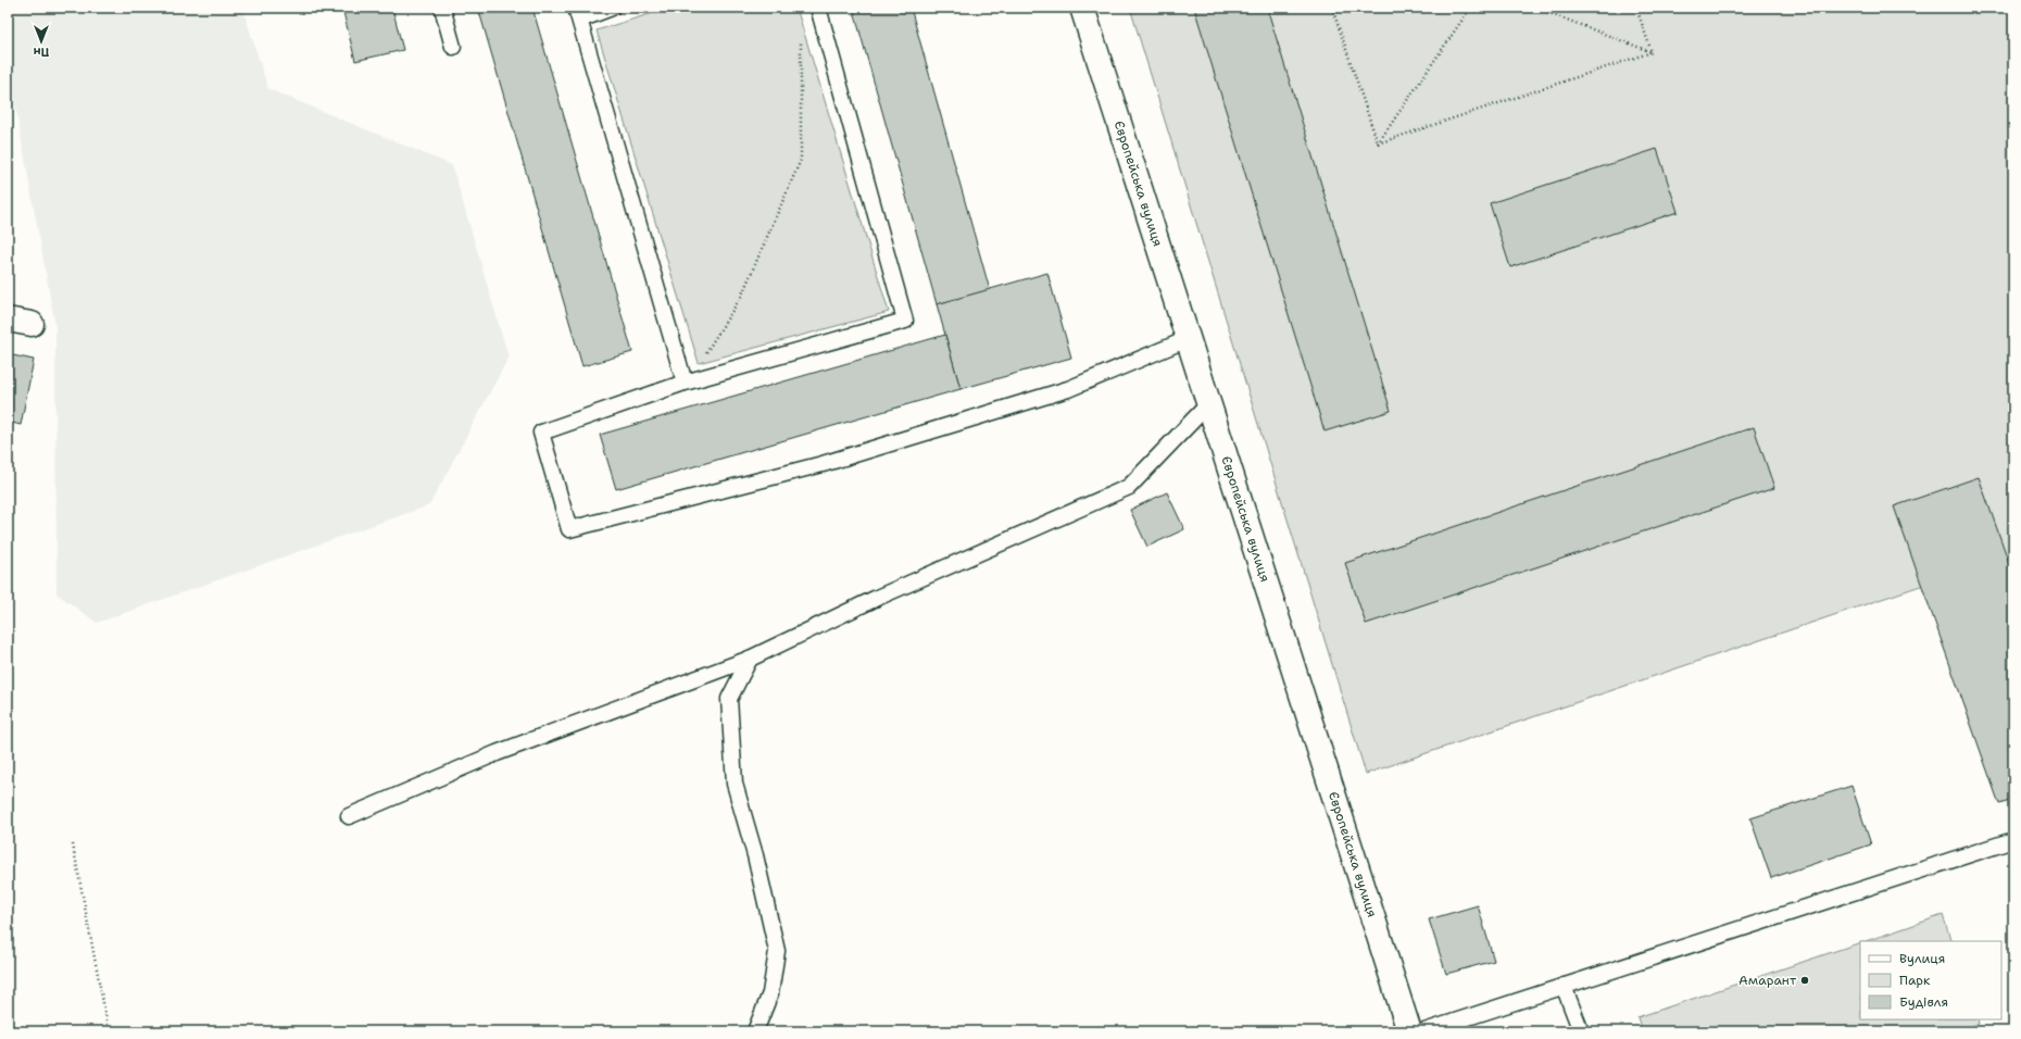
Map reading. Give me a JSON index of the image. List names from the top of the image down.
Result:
{
  "streets": {
    "street": ["Європейська вулиця"]
  },
  "places": ["Амарант"],
  "legend": ["Вулиця", "Парк", "Будівля"],
  "north": "bottom"
}
